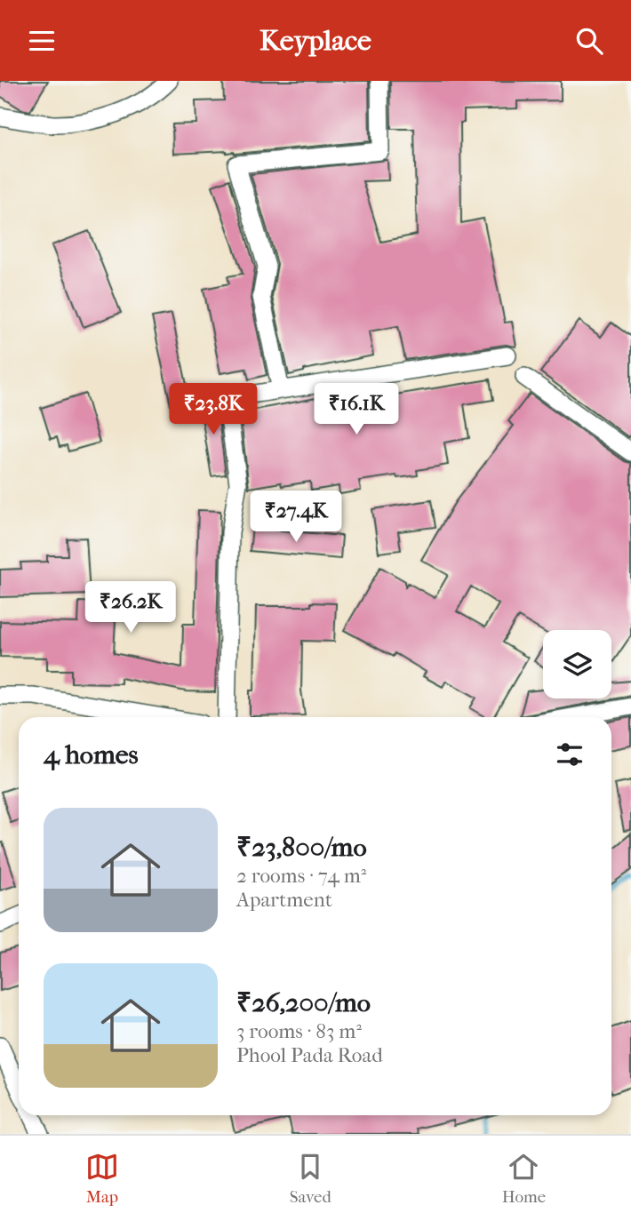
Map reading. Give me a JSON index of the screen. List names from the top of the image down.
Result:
{
  "page": {
    "header": "Keyplace",
    "price": [
      "₹23.8K",
      "₹16.1K",
      "₹27.4K",
      "₹26.2K"
    ],
    "heading": "4 homes",
    "list": [
      {
        "name": "₹23,800/mo",
        "note": "2 rooms · 74 m² · Apartment"
      },
      {
        "name": "₹26,200/mo",
        "note": "3 rooms · 83 m² · Phool Pada Road"
      }
    ],
    "tabs": ["Map", "Saved", "Home"]
  }
}
